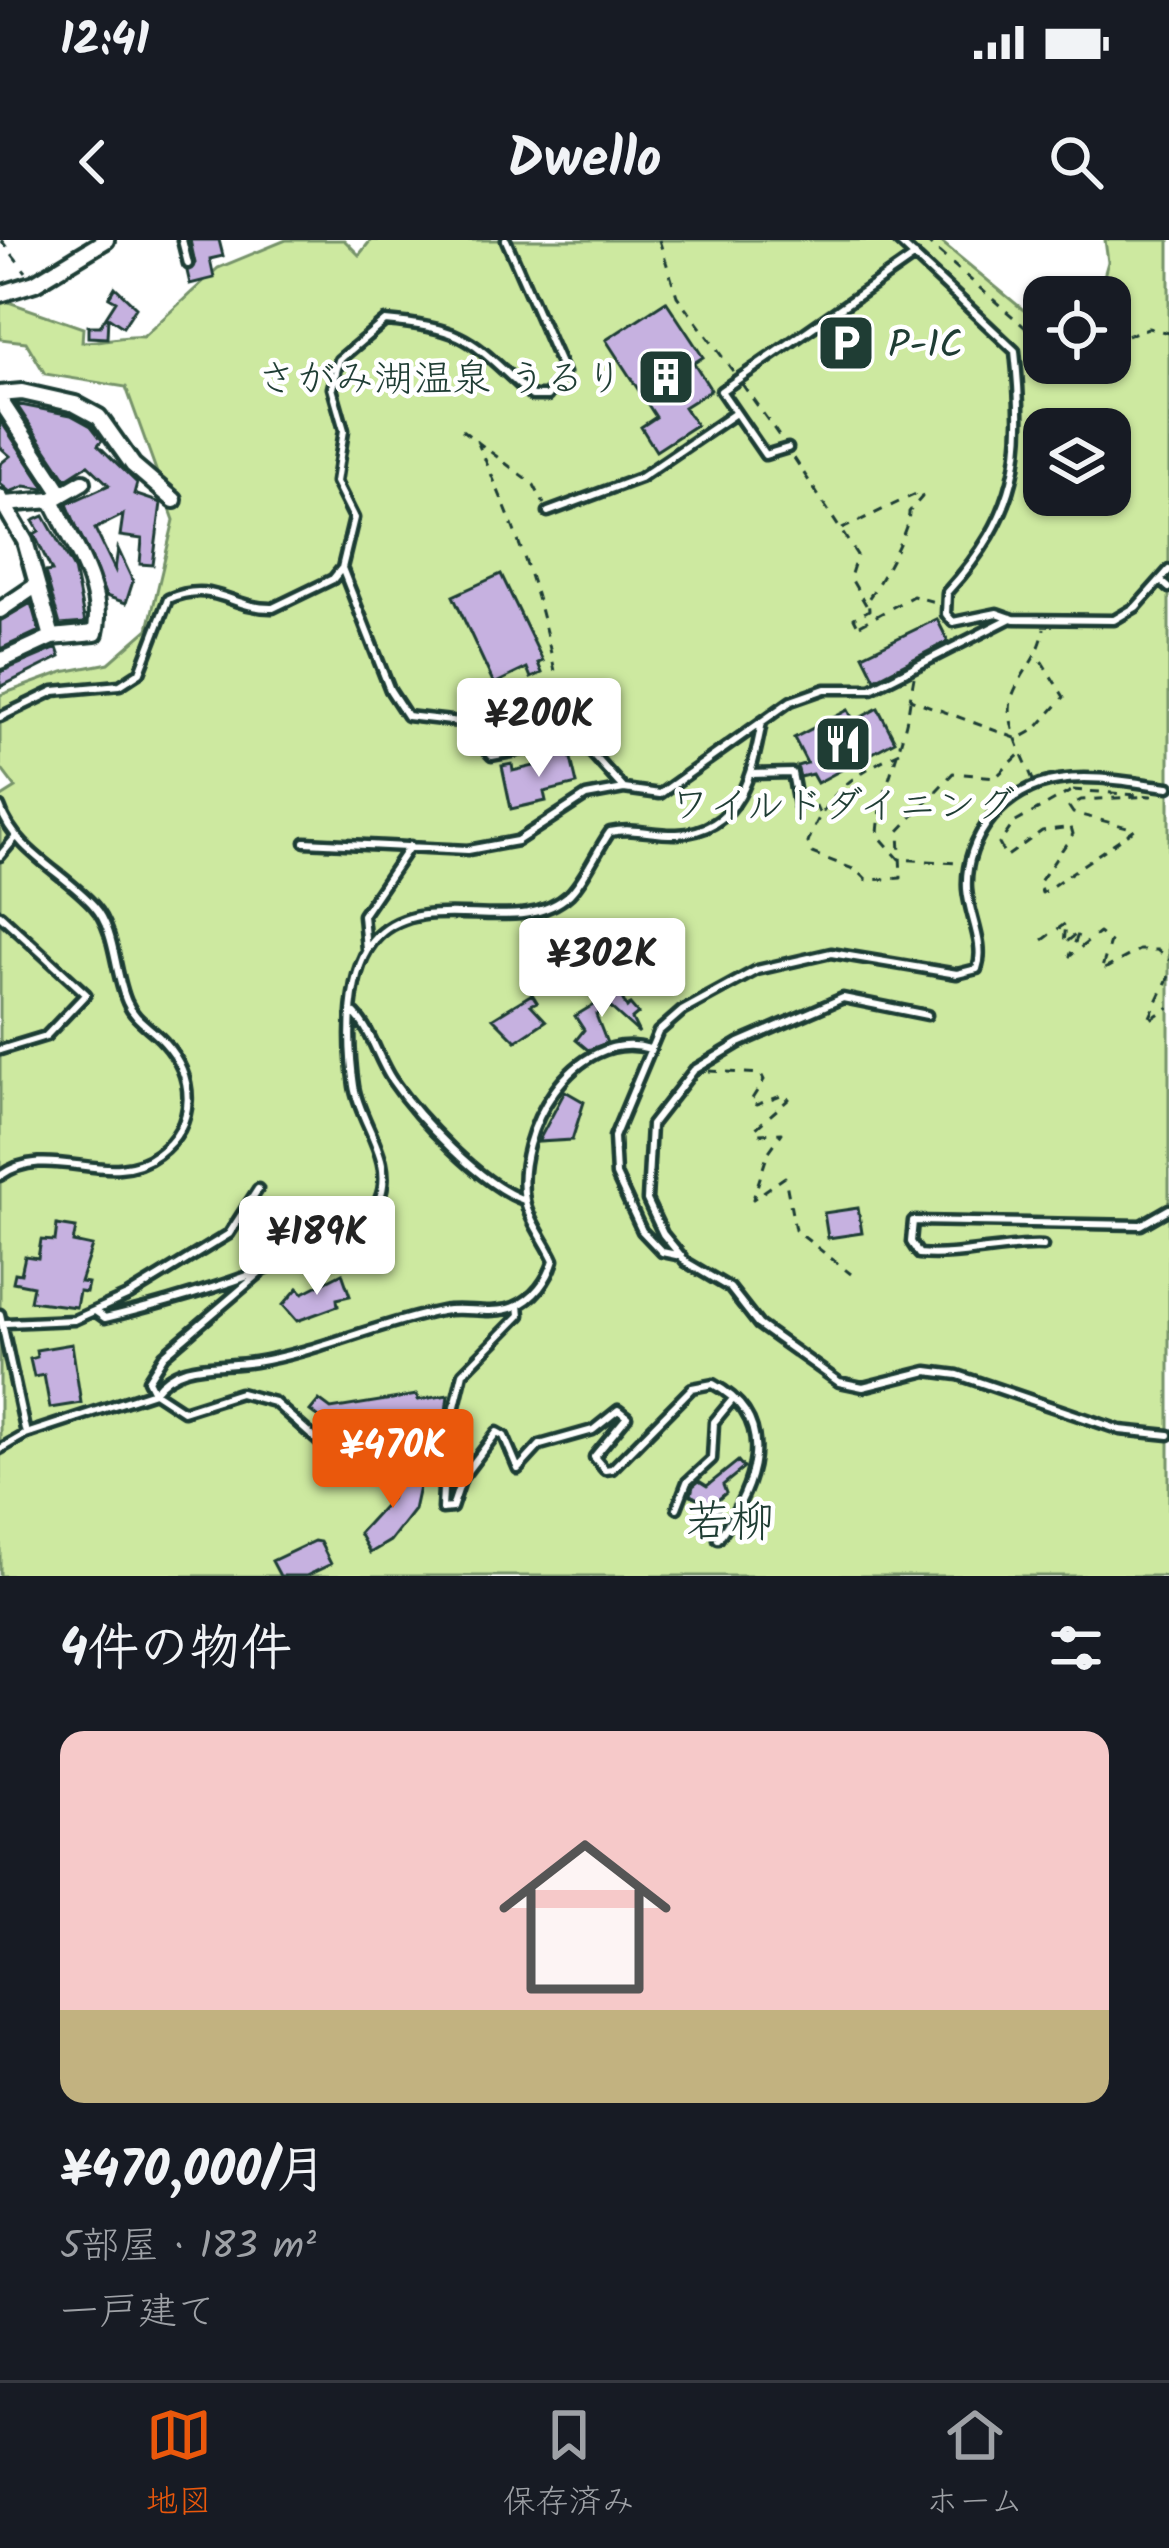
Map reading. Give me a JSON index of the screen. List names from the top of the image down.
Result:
{
  "districts": ["若柳"],
  "places": {
    "parking": ["P-1C"],
    "building": ["さがみ湖温泉 うるり"],
    "restaurant": ["ワイルドダイニング"]
  },
  "page": {
    "status": "12:41",
    "header": "Dwello",
    "price": [
      "¥200K",
      "¥302K",
      "¥189K",
      "¥470K"
    ],
    "heading": "4件の物件",
    "list": [
      {
        "name": "¥470,000/月",
        "note": "5部屋 · 183 m² · 一戸建て"
      }
    ],
    "tabs": ["地図", "保存済み", "ホーム"]
  }
}
